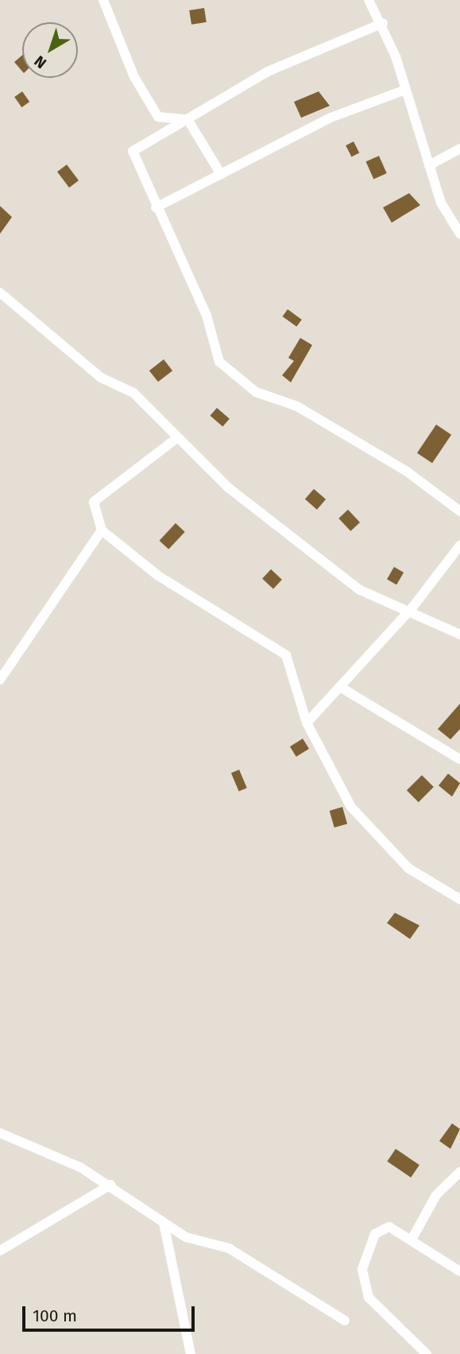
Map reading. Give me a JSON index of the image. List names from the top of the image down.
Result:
{
  "scale_bar": "100 m",
  "north": "bottom left"
}
